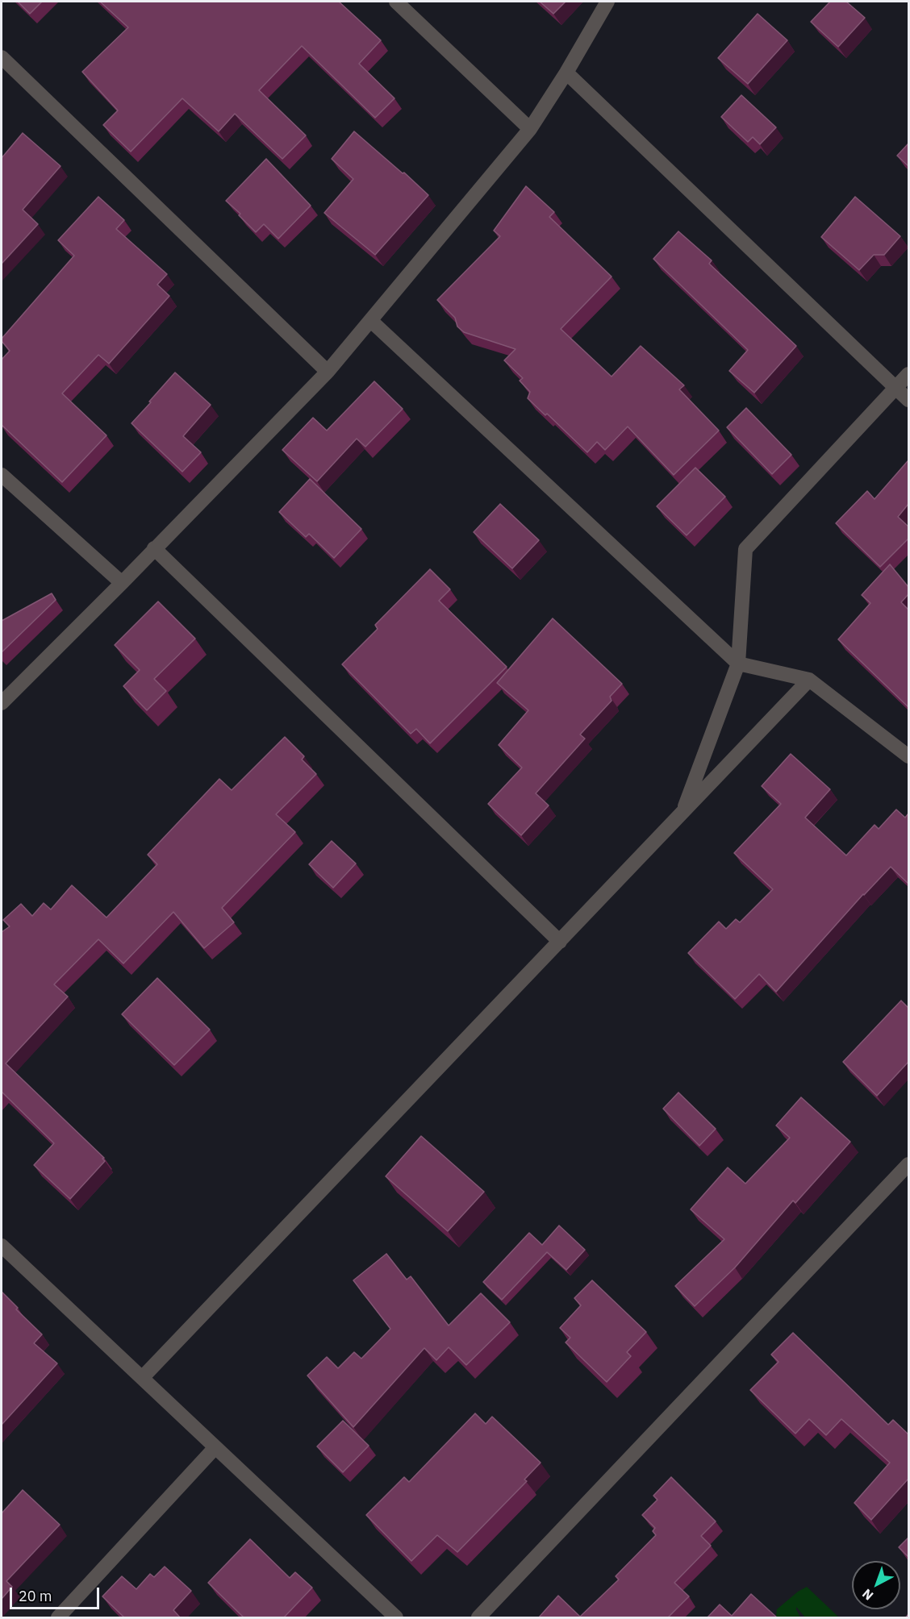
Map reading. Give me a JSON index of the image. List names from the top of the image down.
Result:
{
  "scale_bar": "20 m",
  "north": "bottom left"
}
